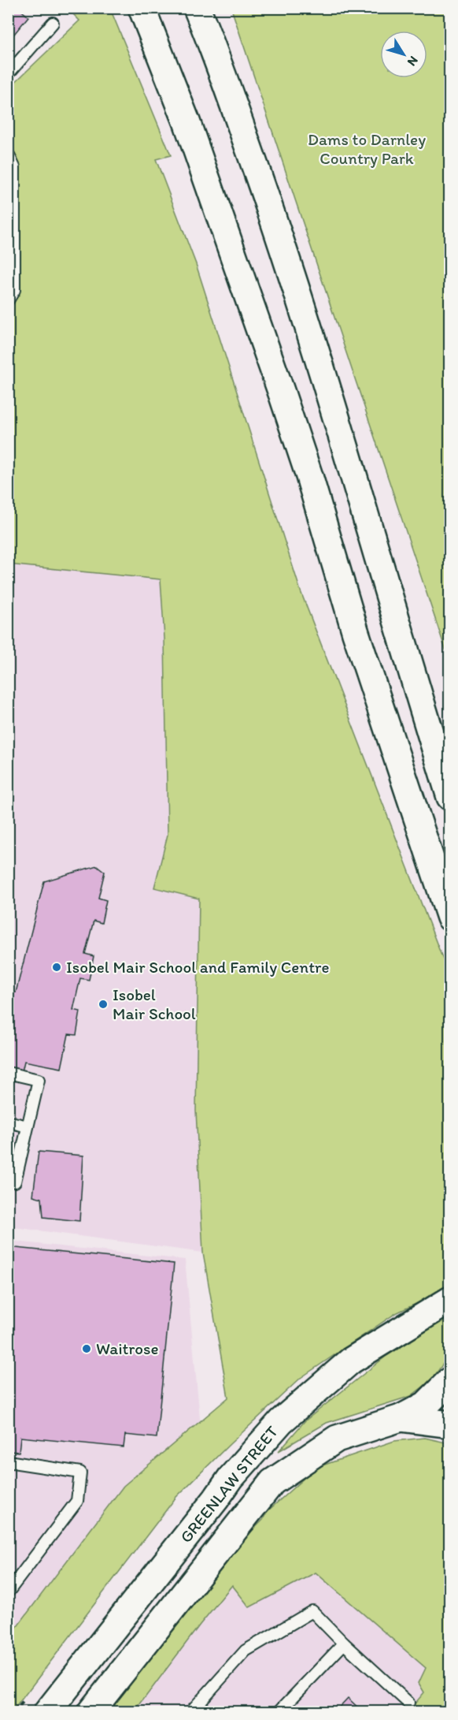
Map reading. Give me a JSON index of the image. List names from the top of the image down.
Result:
{
  "streets": {
    "main road": ["GREENLAW STREET"]
  },
  "parks": ["Dams to Darnley Country Park"],
  "places": ["Isobel Mair School and Family Centre", "Isobel Mair School", "Waitrose"],
  "north": "bottom right"
}
